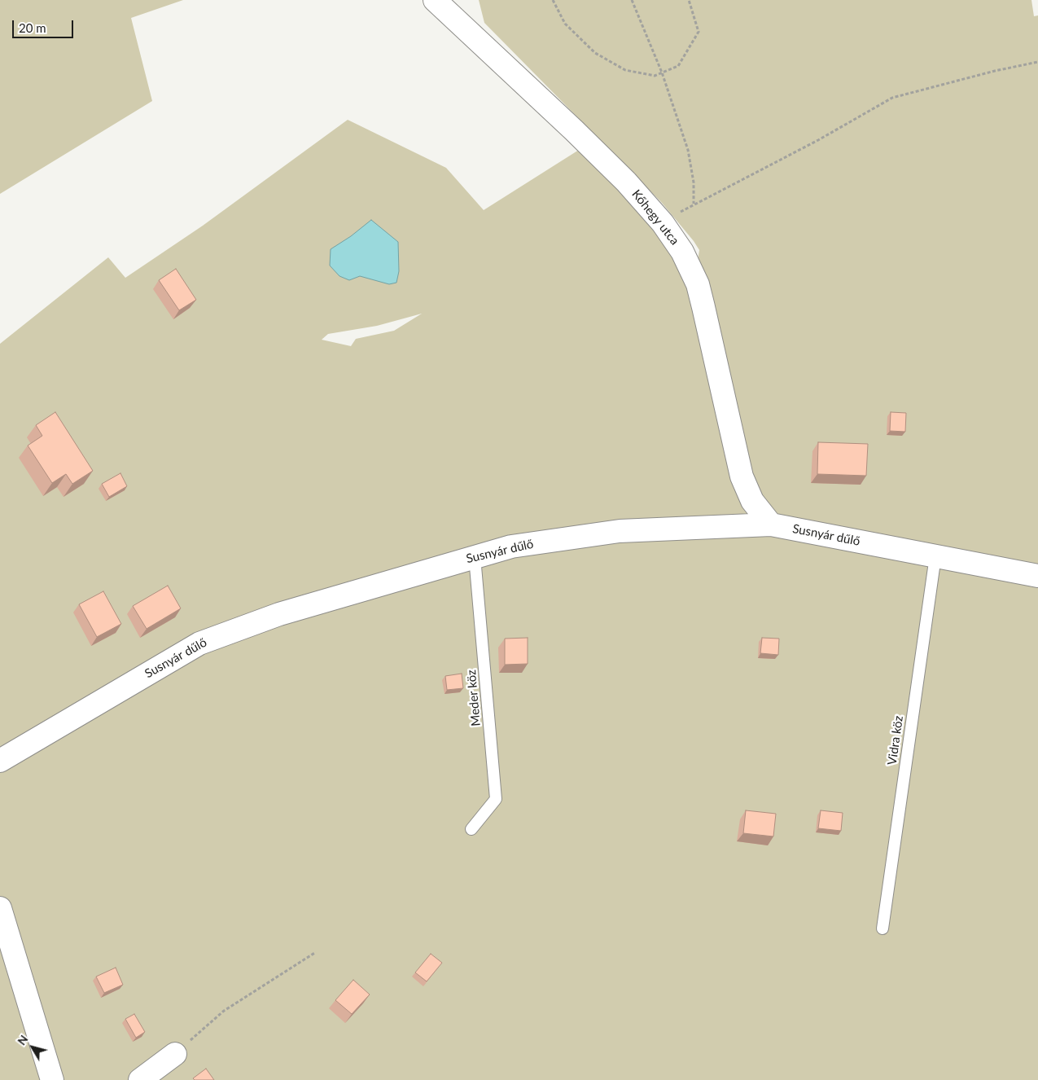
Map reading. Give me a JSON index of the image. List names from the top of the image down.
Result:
{
  "streets": {
    "street": ["Kőhegy utca", "Susnyár dűlő"],
    "lane": ["Meder köz", "Vidra köz"]
  },
  "crossings": [
    ["Kőhegy utca", "Susnyár dűlő"],
    ["Susnyár dűlő", "Meder köz"],
    ["Susnyár dűlő", "Vidra köz"]
  ],
  "scale_bar": "20 m",
  "north": "top left"
}
